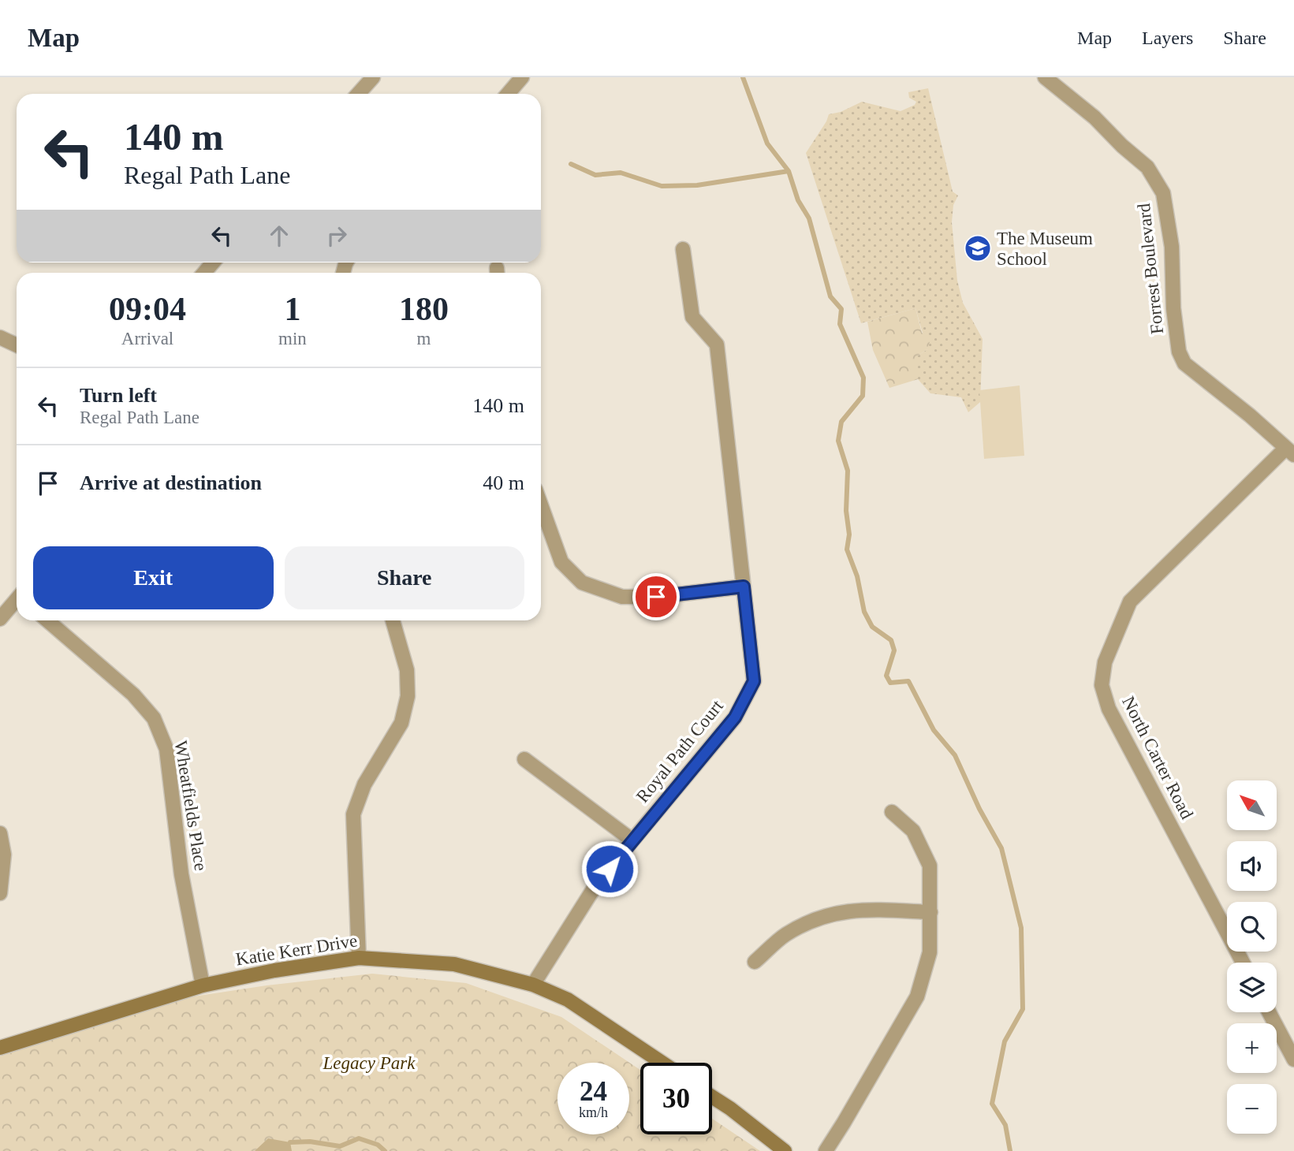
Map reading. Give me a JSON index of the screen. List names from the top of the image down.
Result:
{
  "streets": {
    "street": [
      "Forrest Boulevard",
      "Royal Path Court",
      "North Carter Road",
      "Wheatfields Place",
      "Katie Kerr Drive"
    ]
  },
  "crossings": [
    ["Forrest Boulevard", "North Carter Road"],
    ["Royal Path Court", "Katie Kerr Drive"],
    ["Wheatfields Place", "Katie Kerr Drive"]
  ],
  "parks": ["Legacy Park"],
  "places": {
    "school or university": ["The Museum School"]
  },
  "north": "top left",
  "page": {
    "header": "Map",
    "nav": ["Map", "Layers", "Share"],
    "turn": ["140 m", "Regal Path Lane"],
    "eta": [
      "09:04",
      "Arrival",
      "1",
      "min",
      "180",
      "m"
    ],
    "list": [
      {
        "name": "Turn left",
        "note": "Regal Path Lane",
        "value": "140 m"
      },
      {
        "name": "Arrive at destination",
        "value": "40 m"
      }
    ],
    "buttons": ["Exit", "Share"],
    "map_buttons": ["+", "−"],
    "speed": "24 km/h",
    "limit": "30"
  }
}
